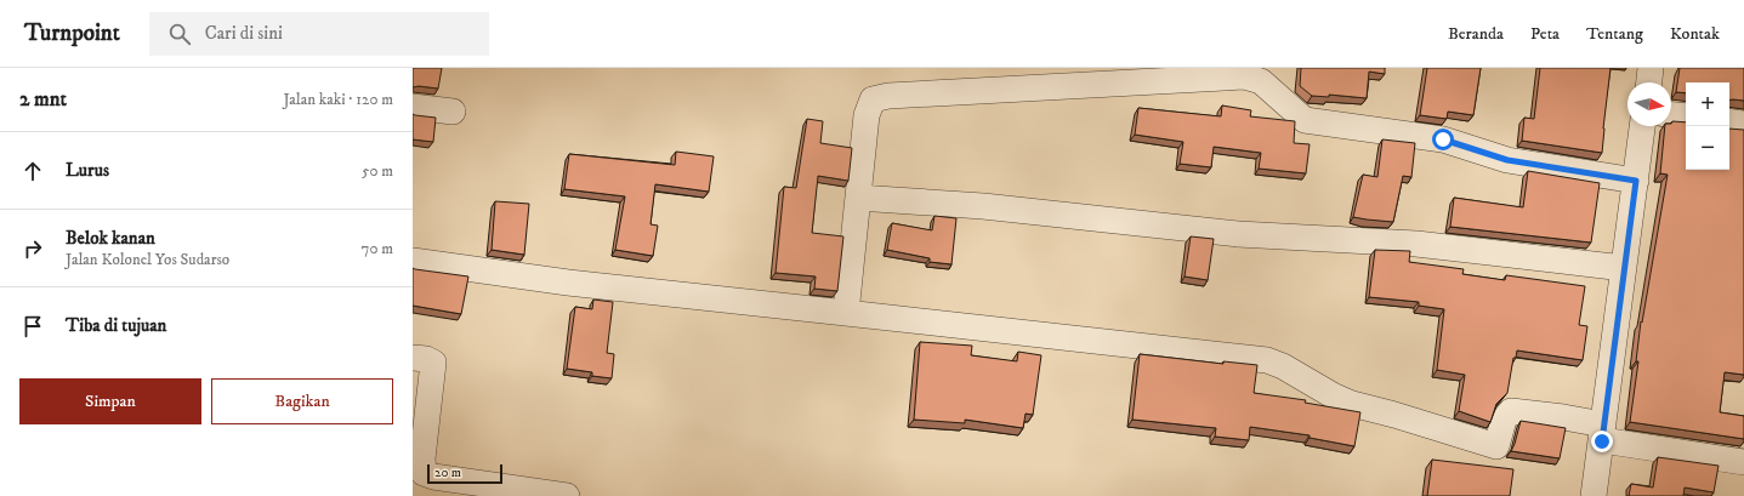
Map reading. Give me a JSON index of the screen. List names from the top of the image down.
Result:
{
  "scale_bar": "20 m",
  "north": "right",
  "page": {
    "header": "Turnpoint",
    "search": "Cari di sini",
    "nav": [
      "Beranda",
      "Peta",
      "Tentang",
      "Kontak"
    ],
    "heading": ["2 mnt", "Jalan kaki · 120 m"],
    "map_buttons": ["+", "−"],
    "list": [
      ["Lurus", "50 m"],
      ["Belok kanan", "Jalan Kolonel Yos Sudarso", "70 m"],
      "Tiba di tujuan"
    ],
    "buttons": ["Simpan", "Bagikan"],
    "scale": "20 m"
  }
}
